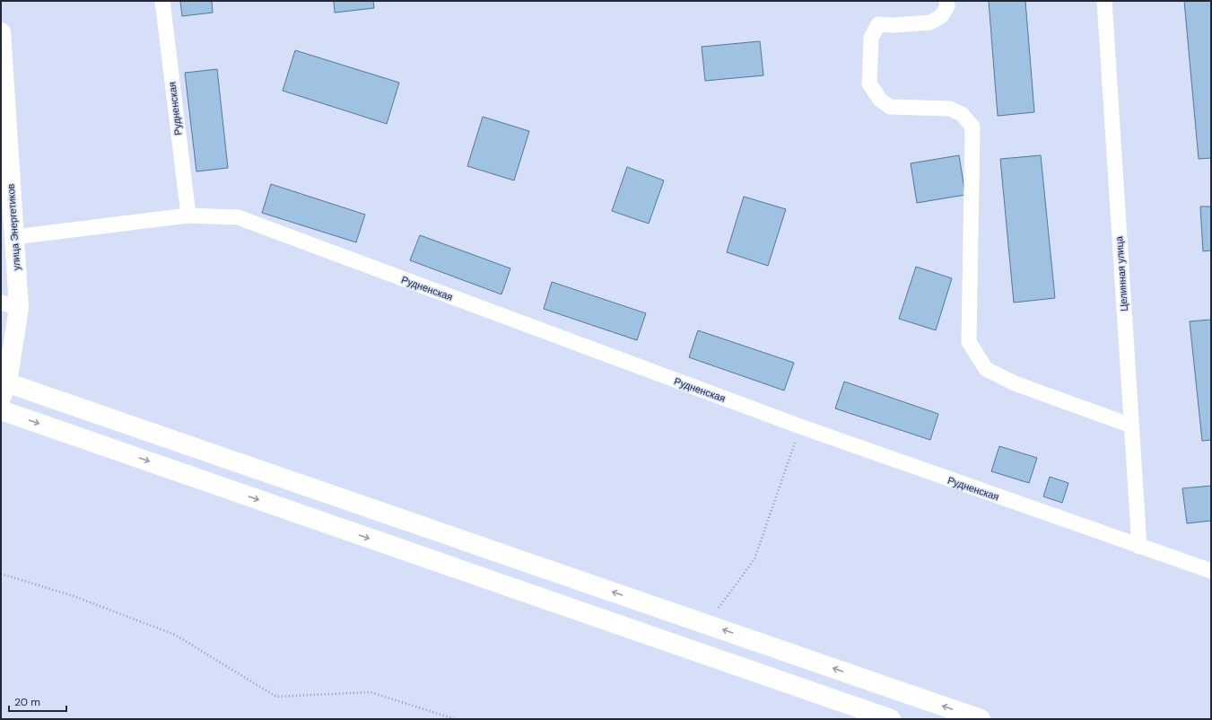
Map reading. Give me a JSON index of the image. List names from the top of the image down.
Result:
{
  "streets": {
    "main road": ["улица Энергетиков"],
    "street": ["Рудненская", "Целинная улица"]
  },
  "crossings": [
    ["Рудненская", "улица Энергетиков"],
    ["Рудненская", "Целинная улица"]
  ],
  "scale_bar": "20 m"
}
